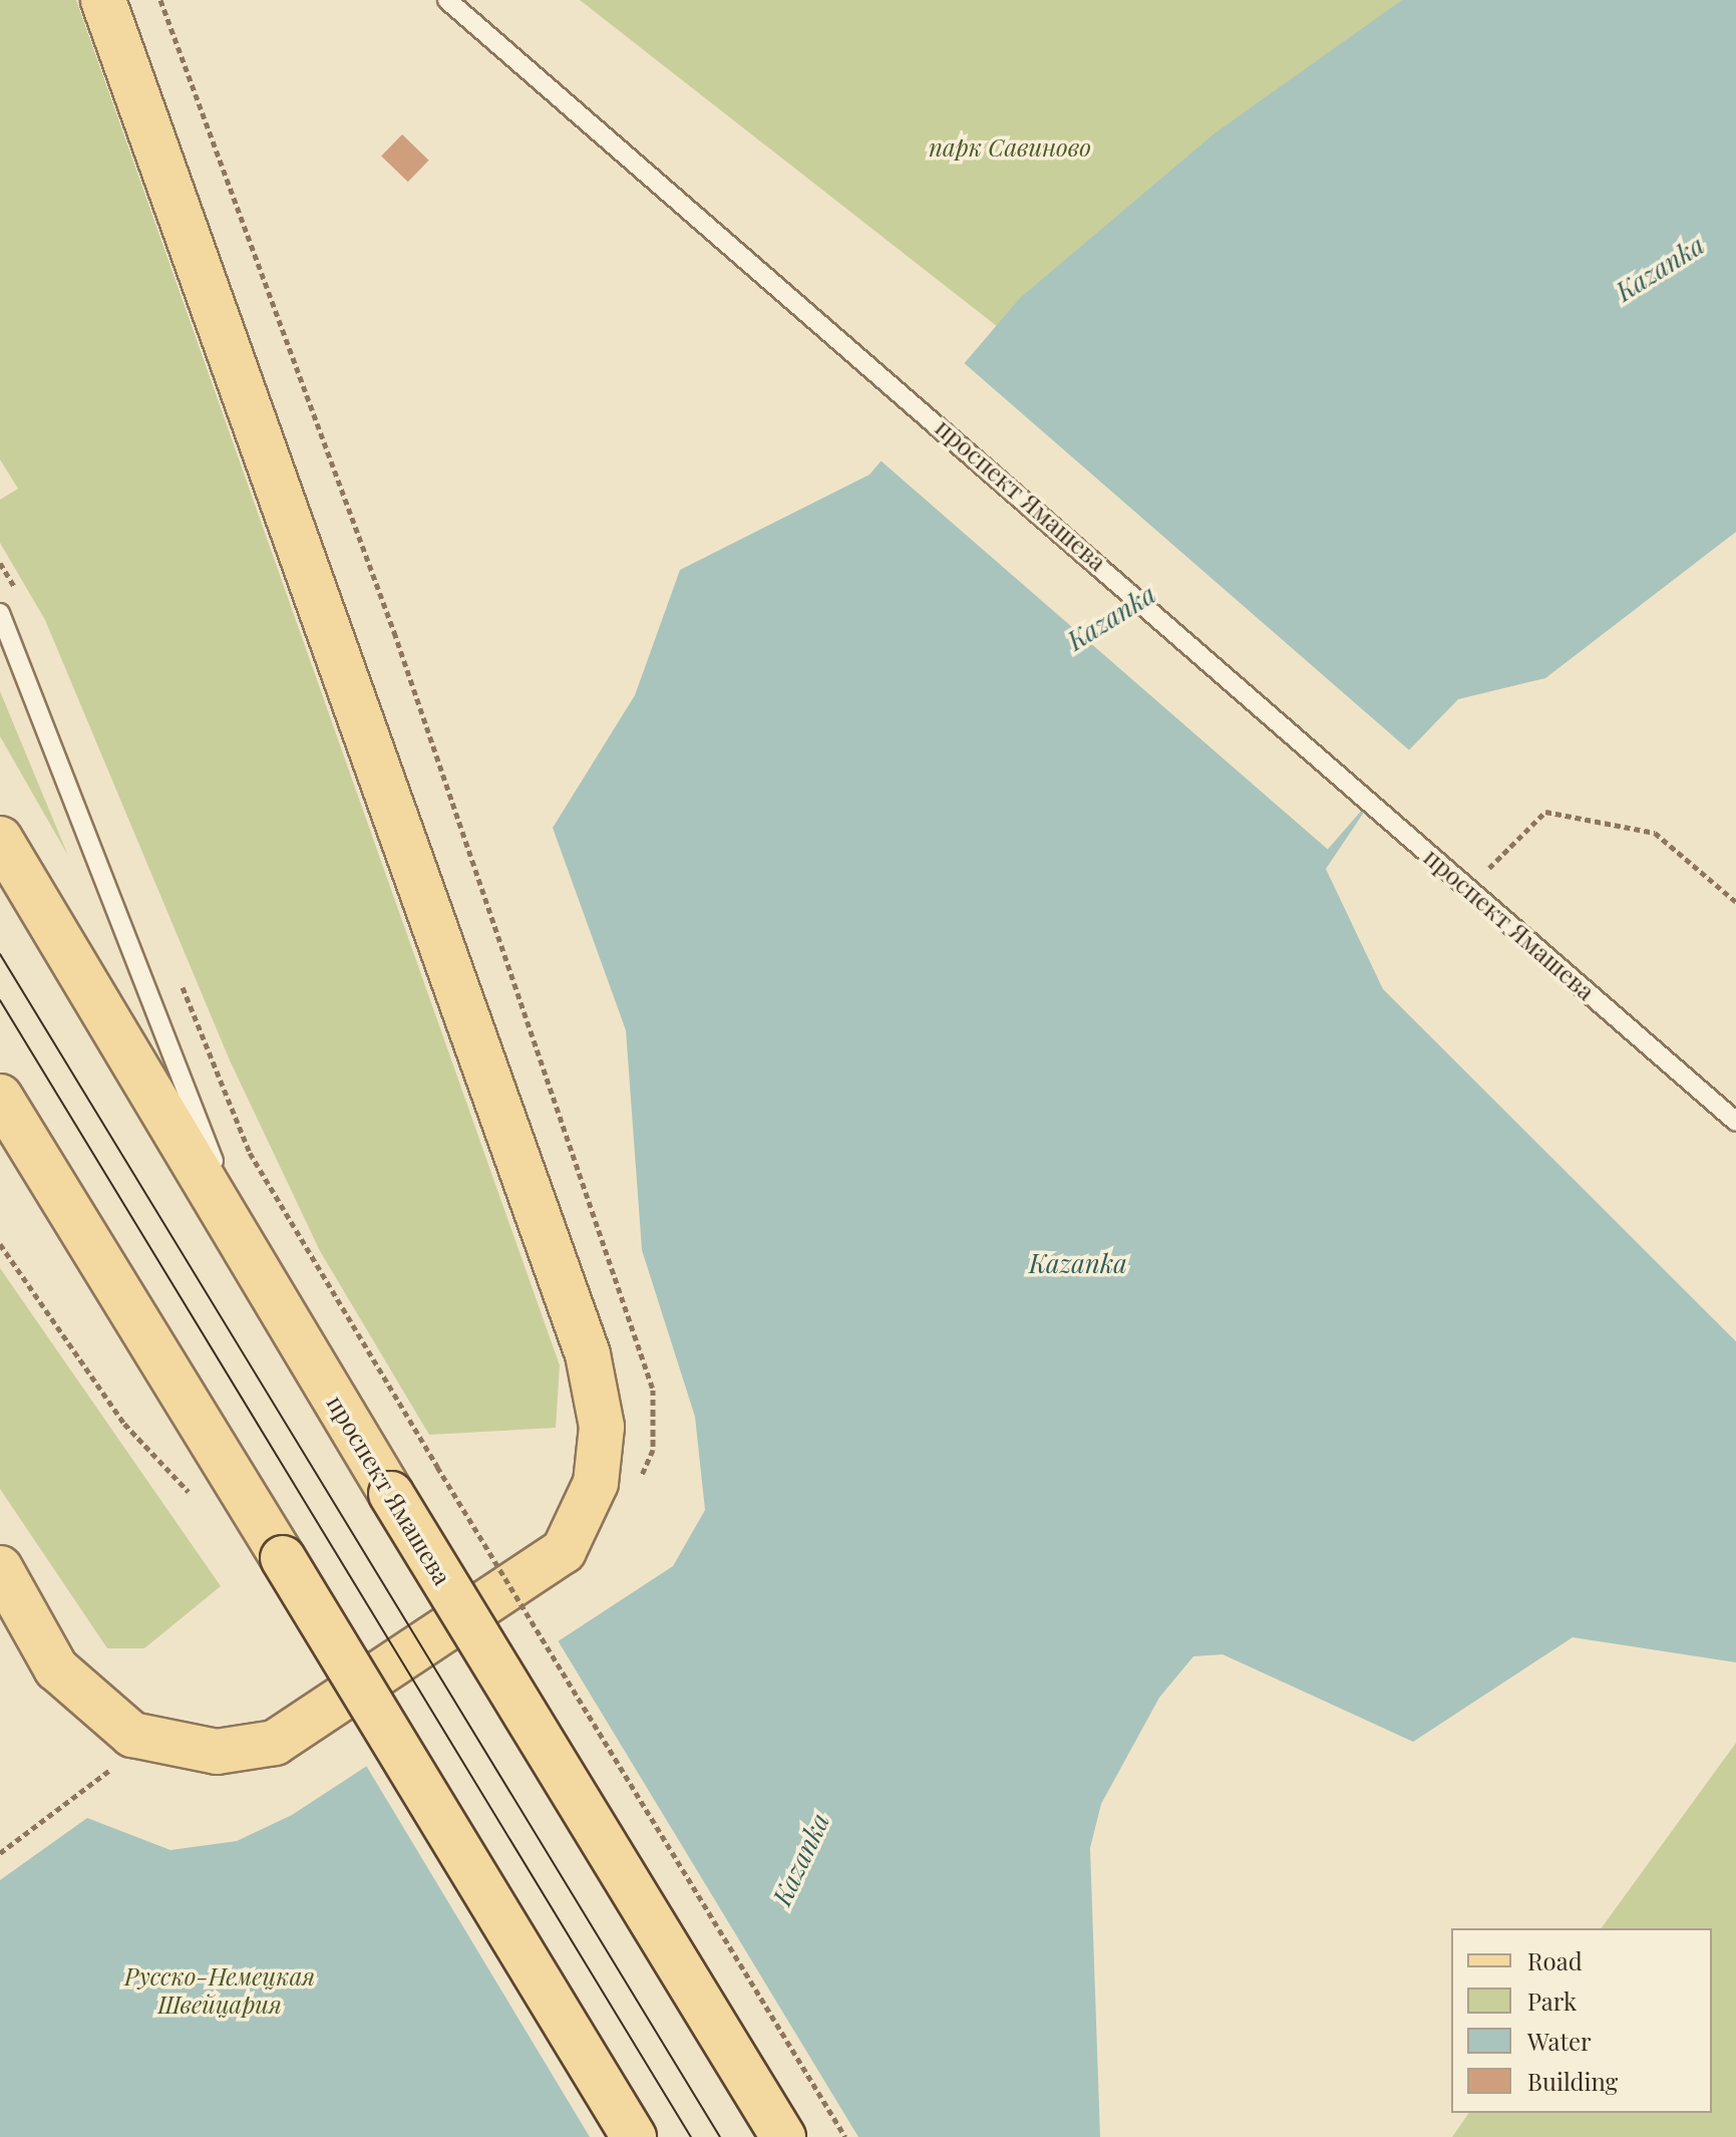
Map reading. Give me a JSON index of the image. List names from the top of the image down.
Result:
{
  "streets": {
    "main road": ["проспект Ямашева"]
  },
  "water": ["Kazanka"],
  "parks": ["парк Савиново", "Русско-Немецкая Швейцария"],
  "legend": [
    "Road",
    "Park",
    "Water",
    "Building"
  ]
}
